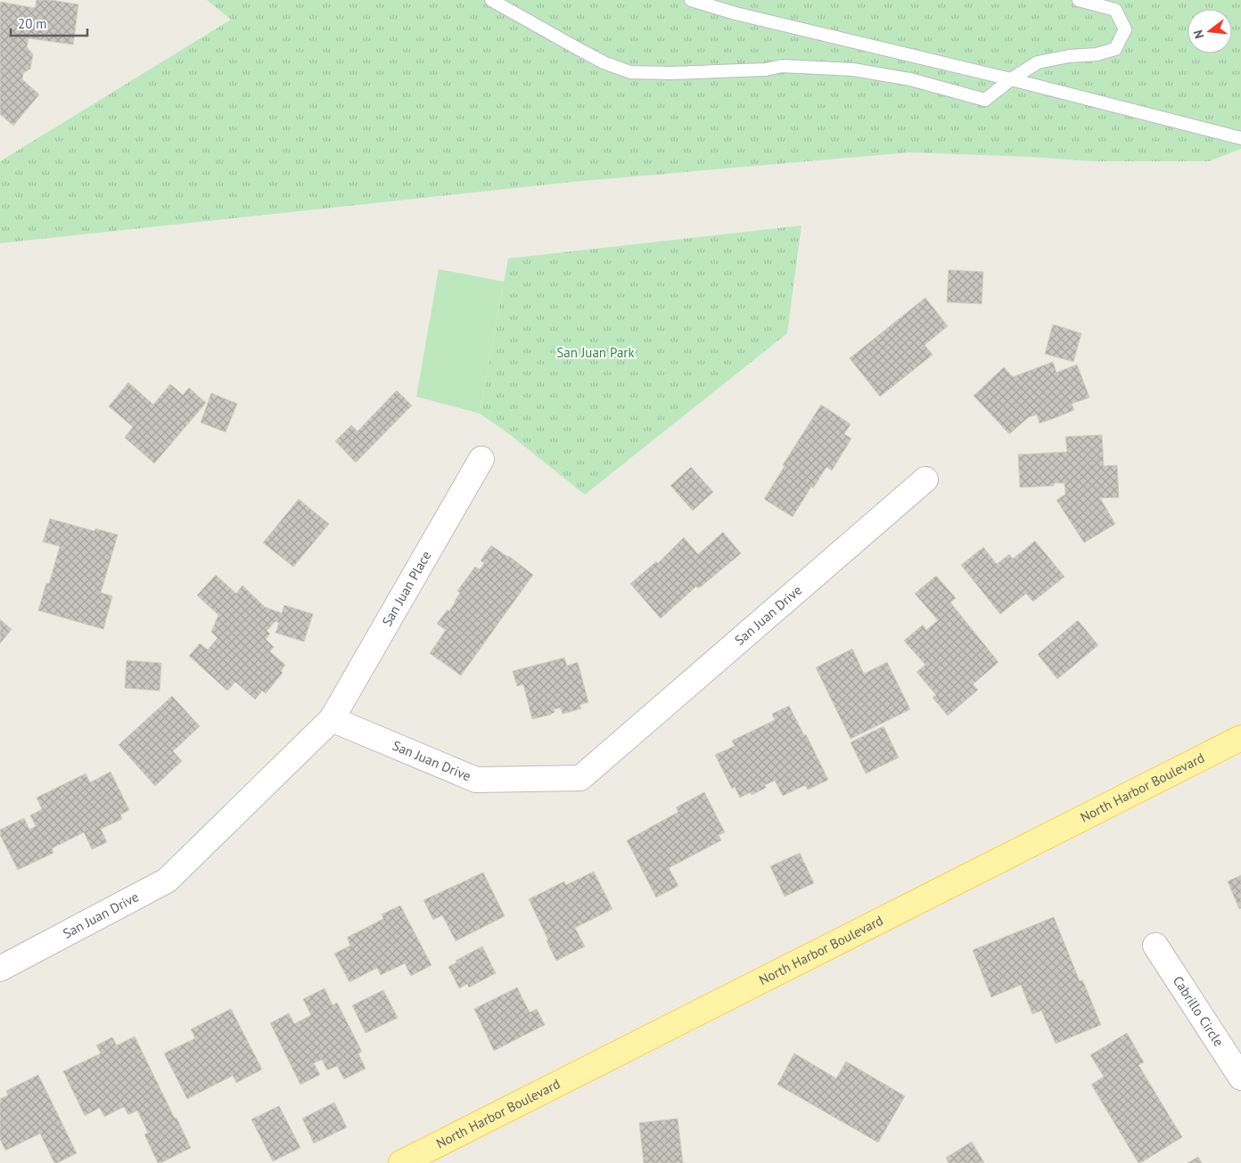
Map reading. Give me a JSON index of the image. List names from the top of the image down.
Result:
{
  "streets": {
    "main road": ["North Harbor Boulevard"],
    "street": ["San Juan Place", "San Juan Drive", "Cabrillo Circle"]
  },
  "crossings": [
    ["San Juan Place", "San Juan Drive"]
  ],
  "parks": ["San Juan Park"],
  "scale_bar": "20 m",
  "north": "left"
}
